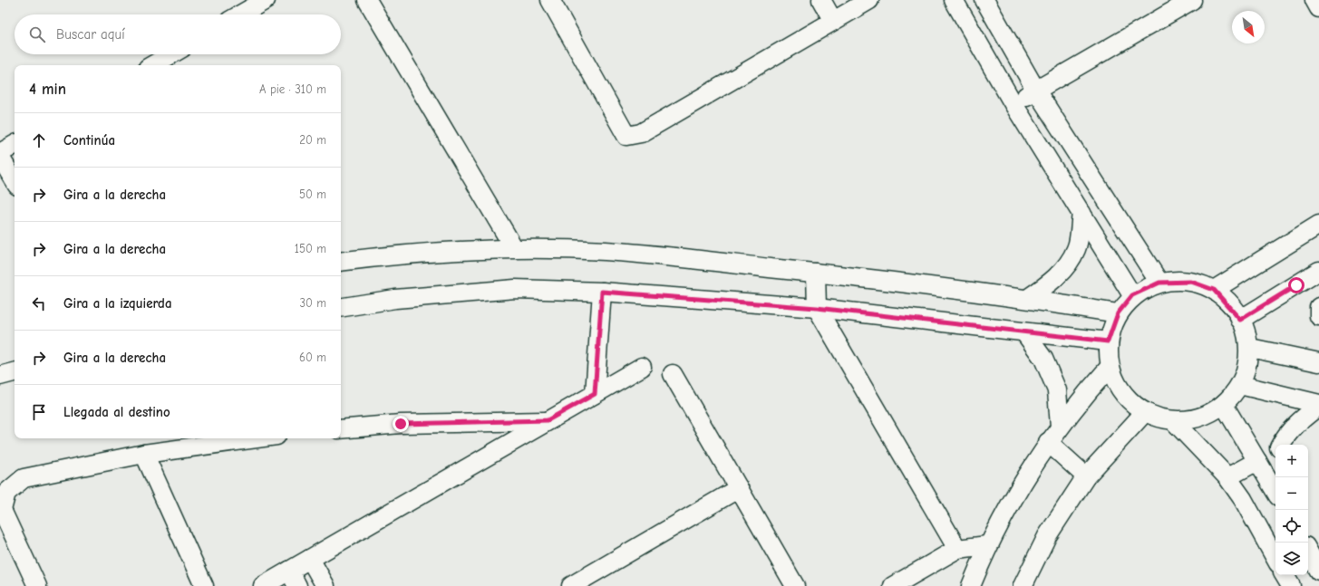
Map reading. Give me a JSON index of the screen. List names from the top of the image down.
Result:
{
  "north": "bottom right",
  "page": {
    "search": "Buscar aquí",
    "heading": ["4 min", "A pie · 310 m"],
    "list": [
      ["Continúa", "20 m"],
      ["Gira a la derecha", "50 m"],
      ["Gira a la derecha", "150 m"],
      ["Gira a la izquierda", "30 m"],
      ["Gira a la derecha", "60 m"],
      "Llegada al destino"
    ],
    "map_buttons": ["+", "−"]
  }
}
